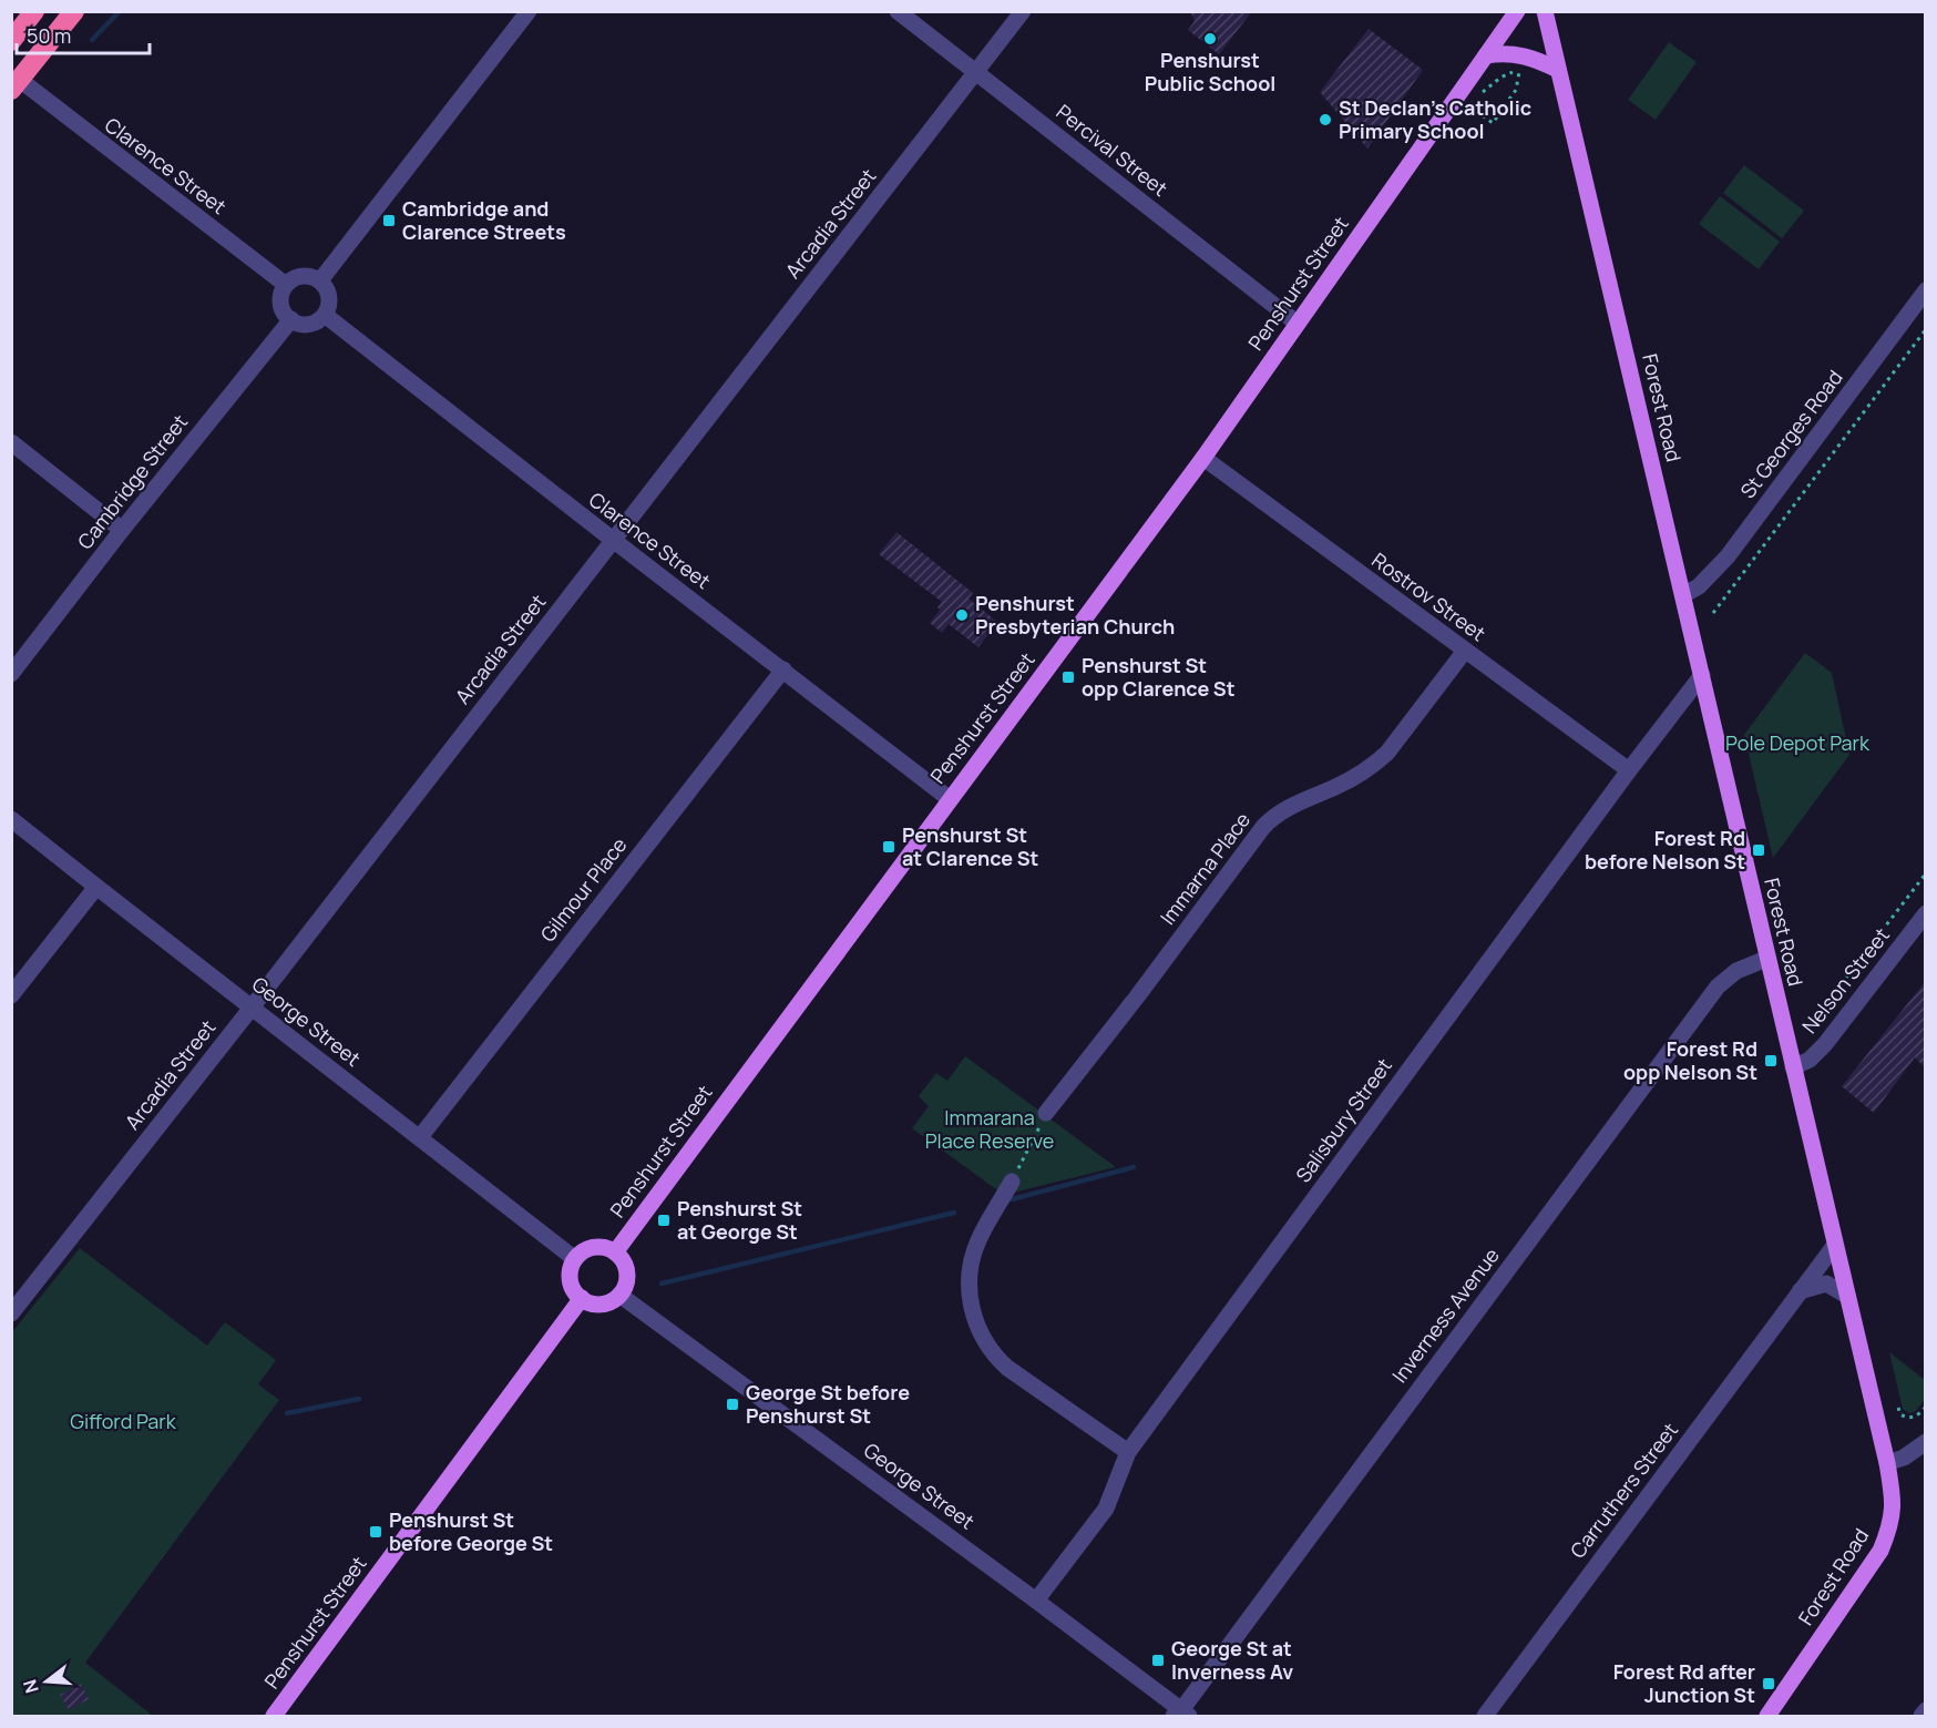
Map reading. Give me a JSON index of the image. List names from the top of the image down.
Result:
{
  "streets": {
    "main road": ["Penshurst Street", "Forest Road"],
    "street": [
      "Percival Street",
      "Clarence Street",
      "Arcadia Street",
      "St Georges Road",
      "Cambridge Street",
      "Rostrov Street",
      "Immarna Place",
      "Gilmour Place",
      "Nelson Street",
      "George Street",
      "Salisbury Street",
      "Inverness Avenue",
      "Carruthers Street"
    ]
  },
  "crossings": [
    ["Percival Street", "Arcadia Street"],
    ["Percival Street", "Penshurst Street"],
    ["Clarence Street", "Arcadia Street"],
    ["Clarence Street", "Penshurst Street"],
    ["Clarence Street", "Cambridge Street"],
    ["Clarence Street", "Gilmour Place"],
    ["Arcadia Street", "George Street"],
    ["Penshurst Street", "Rostrov Street"],
    ["Penshurst Street", "George Street"],
    ["Forest Road", "St Georges Road"],
    ["Forest Road", "Nelson Street"],
    ["Forest Road", "Salisbury Street"],
    ["Forest Road", "Inverness Avenue"],
    ["Forest Road", "Carruthers Street"],
    ["Rostrov Street", "Immarna Place"],
    ["Rostrov Street", "Salisbury Street"],
    ["Gilmour Place", "George Street"],
    ["George Street", "Salisbury Street"],
    ["George Street", "Inverness Avenue"]
  ],
  "parks": ["Pole Depot Park", "Immarana Place Reserve", "Gifford Park"],
  "places": {
    "other": ["Penshurst Public School", "St Declan's Catholic Primary School", "Penshurst Presbyterian Church"],
    "transit": [
      "Cambridge and Clarence Streets",
      "Penshurst St opp Clarence St",
      "Penshurst St at Clarence St",
      "Forest Rd before Nelson St",
      "Forest Rd opp Nelson St",
      "Penshurst St at George St",
      "George St before Penshurst St",
      "Penshurst St before George St",
      "George St at Inverness Av",
      "Forest Rd after Junction St"
    ]
  },
  "scale_bar": "50 m",
  "north": "left"
}
